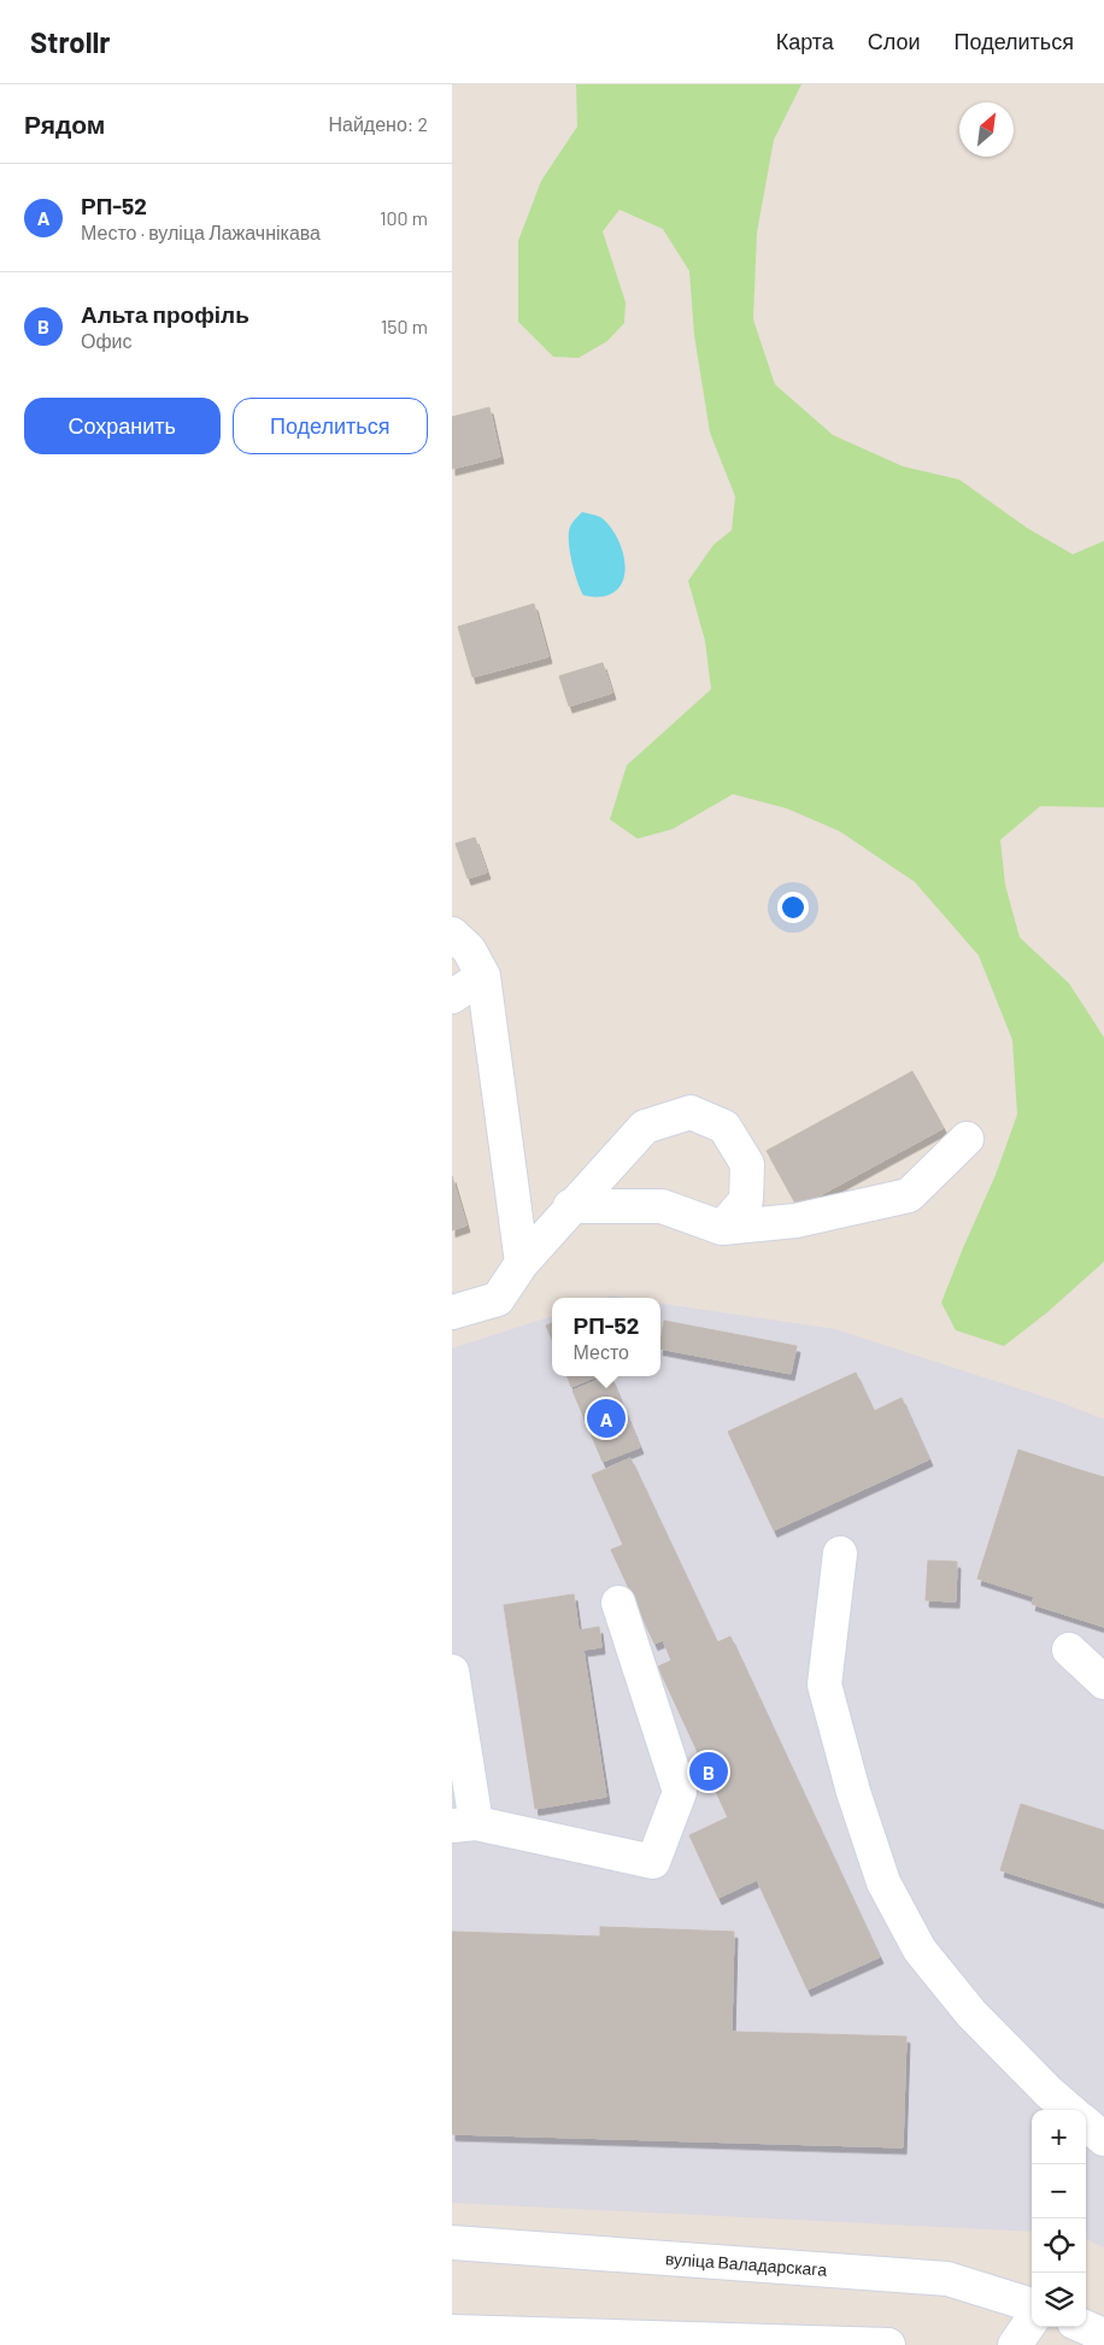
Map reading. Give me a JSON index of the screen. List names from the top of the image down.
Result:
{
  "streets": {
    "street": ["вуліца Валадарскага"]
  },
  "north": "top right",
  "page": {
    "header": "Strollr",
    "nav": ["Карта", "Слои", "Поделиться"],
    "heading": ["Рядом", "Найдено: 2"],
    "list": [
      {
        "mark": "A",
        "name": "РП-52",
        "note": "Место · вуліца Лажачнікава",
        "value": "100 m"
      },
      {
        "mark": "B",
        "name": "Альта профіль",
        "note": "Офис",
        "value": "150 m"
      }
    ],
    "buttons": ["Сохранить", "Поделиться"],
    "popup": ["РП-52", "Место"],
    "pins": ["A", "B"],
    "map_buttons": ["+", "−"]
  }
}
